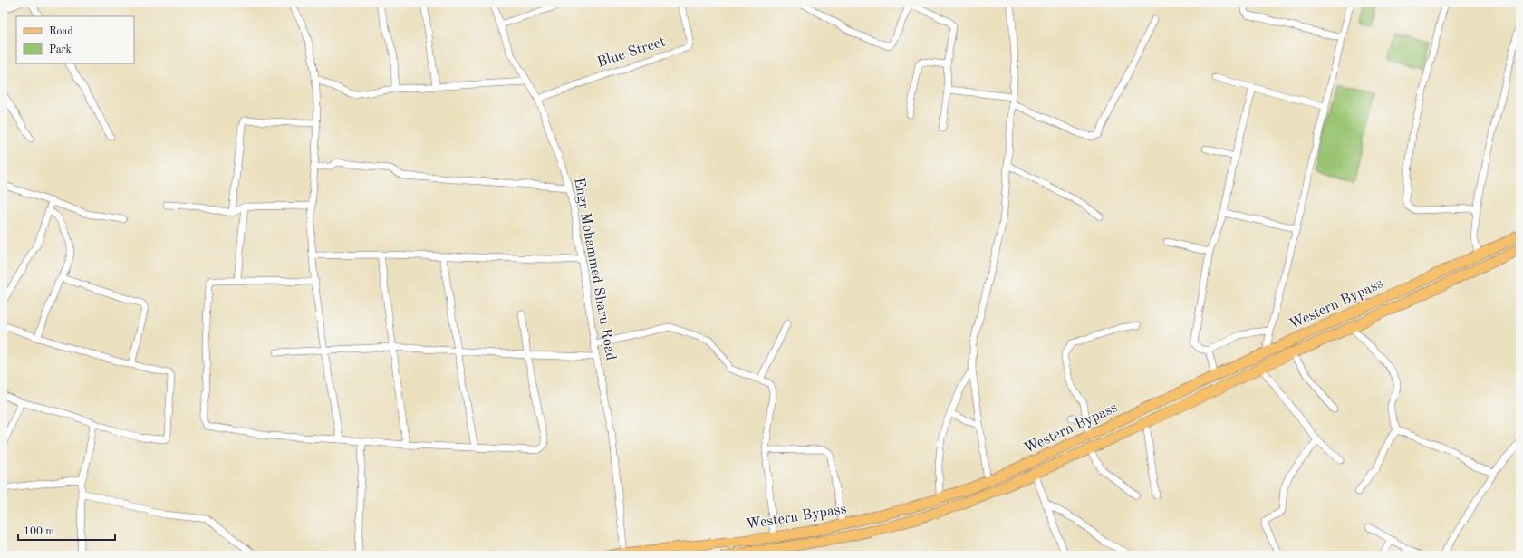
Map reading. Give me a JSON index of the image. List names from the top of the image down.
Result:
{
  "streets": {
    "main road": ["Western Bypass"],
    "street": ["Blue Street", "Engr Mohammed Sharu Road"]
  },
  "crossings": [
    ["Blue Street", "Engr Mohammed Sharu Road"],
    ["Engr Mohammed Sharu Road", "Western Bypass"]
  ],
  "legend": ["Road", "Park"],
  "scale_bar": "100 m"
}
